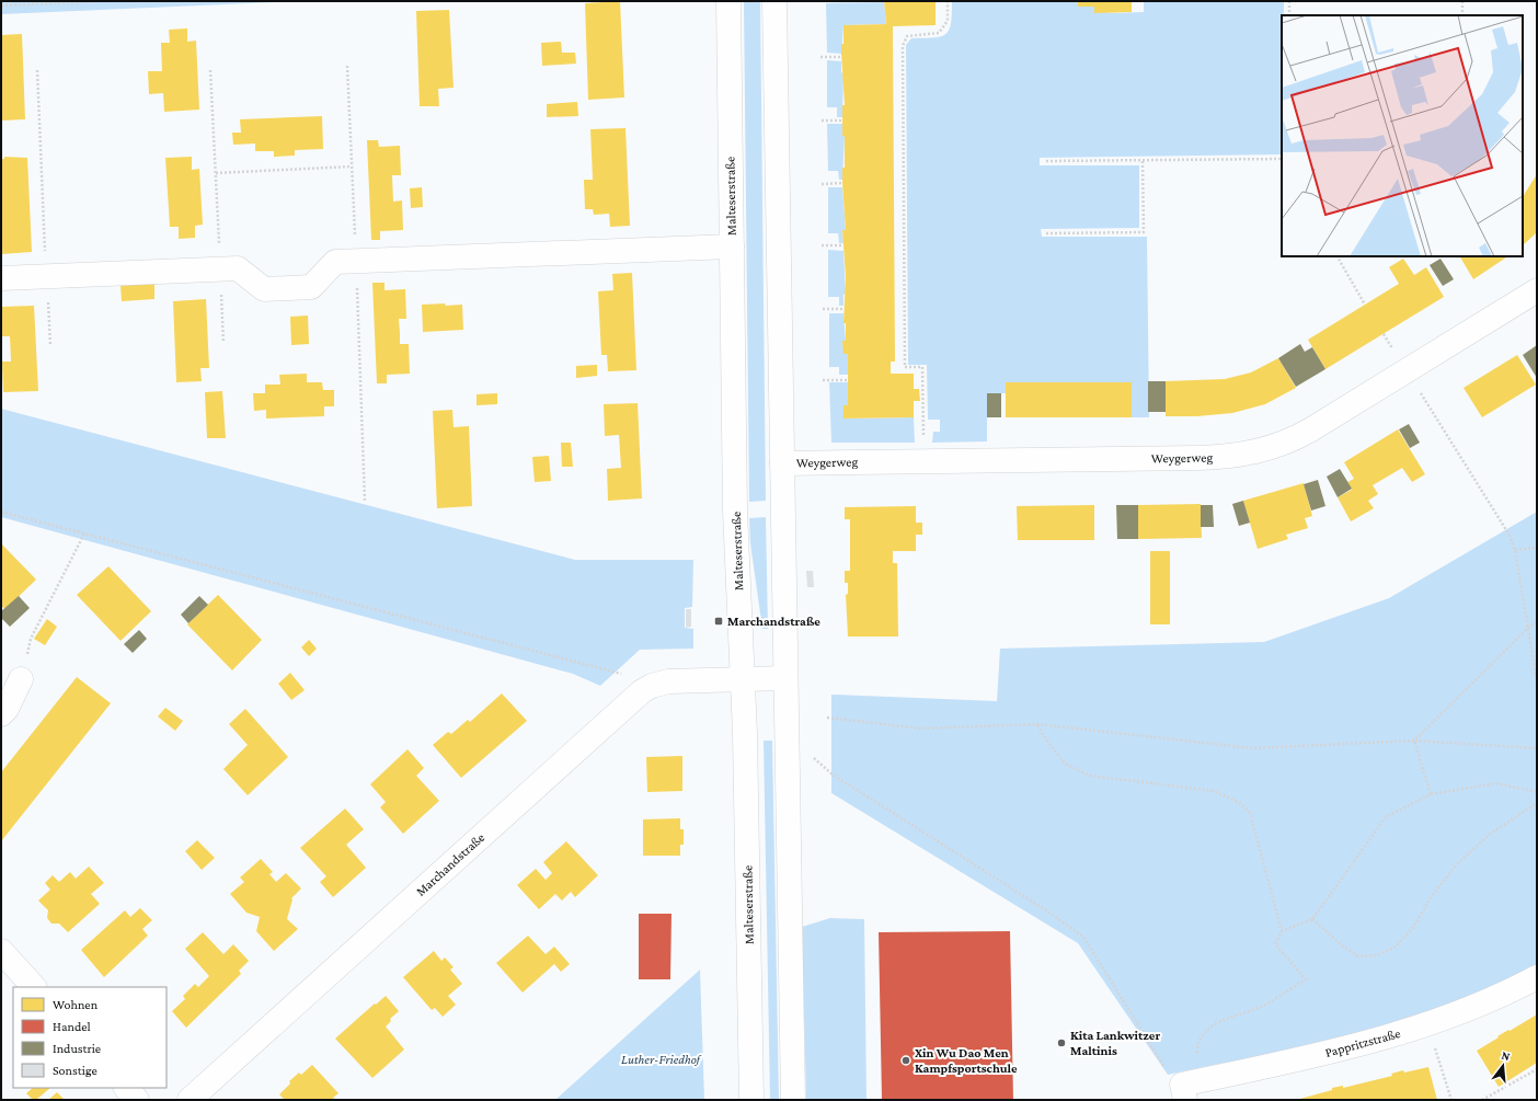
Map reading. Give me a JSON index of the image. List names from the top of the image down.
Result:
{
  "streets": {
    "main road": [
      "Malteserstraße",
      "Weygerweg",
      "Marchandstraße",
      "Pappritzstraße"
    ]
  },
  "crossings": [
    ["Malteserstraße", "Marchandstraße"]
  ],
  "parks": ["Luther-Friedhof"],
  "places": {
    "transit": ["Marchandstraße"],
    "other": ["Kita Lankwitzer Maltinis", "Xin Wu Dao Men Kampfsportschule"]
  },
  "legend": [
    "Wohnen",
    "Handel",
    "Industrie",
    "Sonstige"
  ],
  "north": "top"
}
